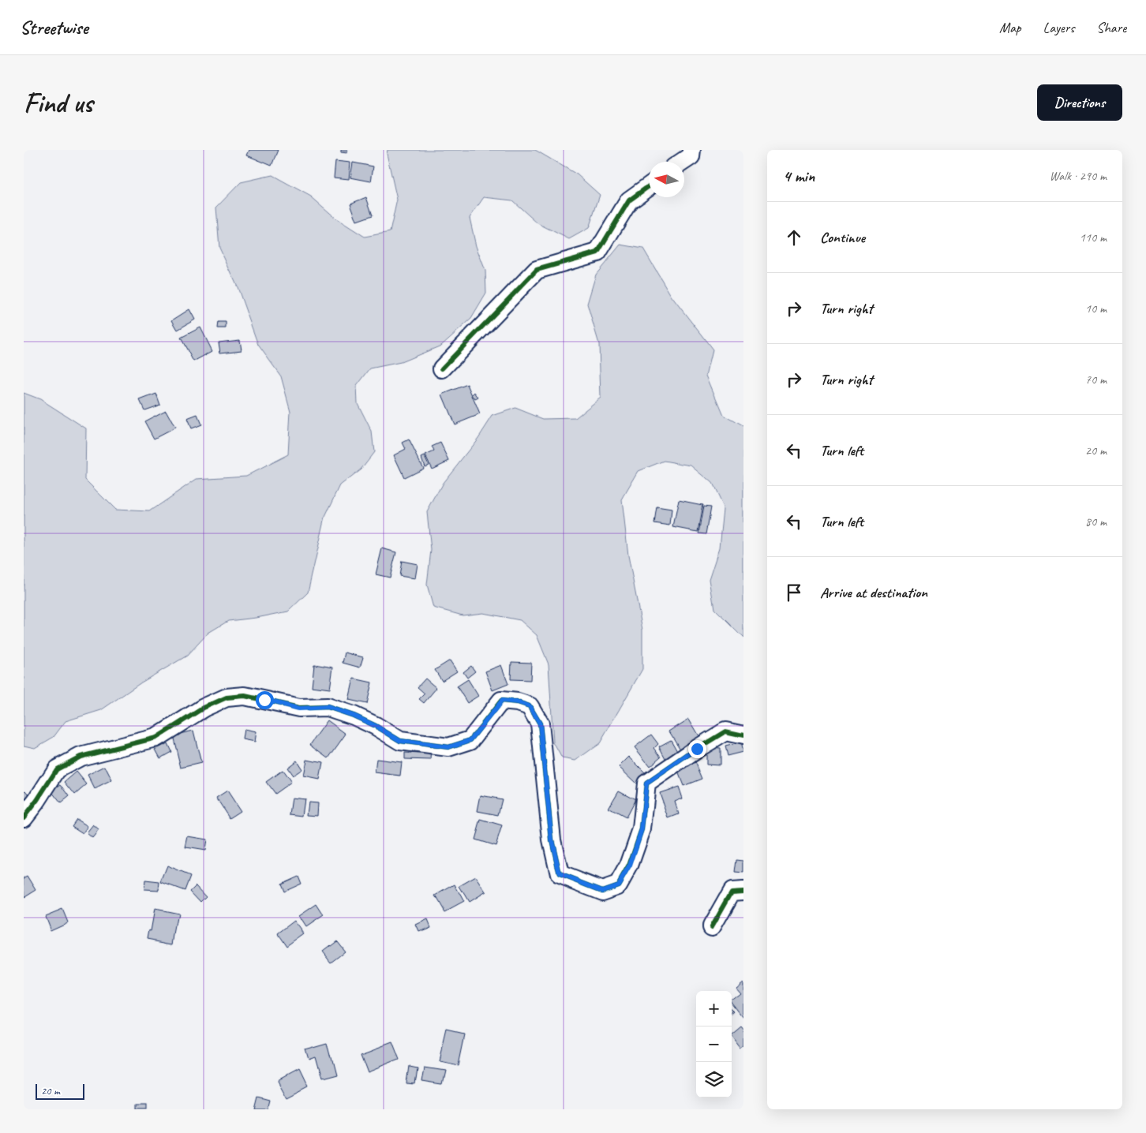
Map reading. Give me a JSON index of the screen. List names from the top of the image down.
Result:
{
  "scale_bar": "20 m",
  "north": "left",
  "page": {
    "header": "Streetwise",
    "nav": ["Map", "Layers", "Share"],
    "buttons": "Directions",
    "title": "Find us",
    "heading": ["4 min", "Walk · 290 m"],
    "list": [
      ["Continue", "110 m"],
      ["Turn right", "10 m"],
      ["Turn right", "70 m"],
      ["Turn left", "20 m"],
      ["Turn left", "80 m"],
      "Arrive at destination"
    ],
    "map_buttons": ["+", "−"],
    "scale": "20 m"
  }
}
